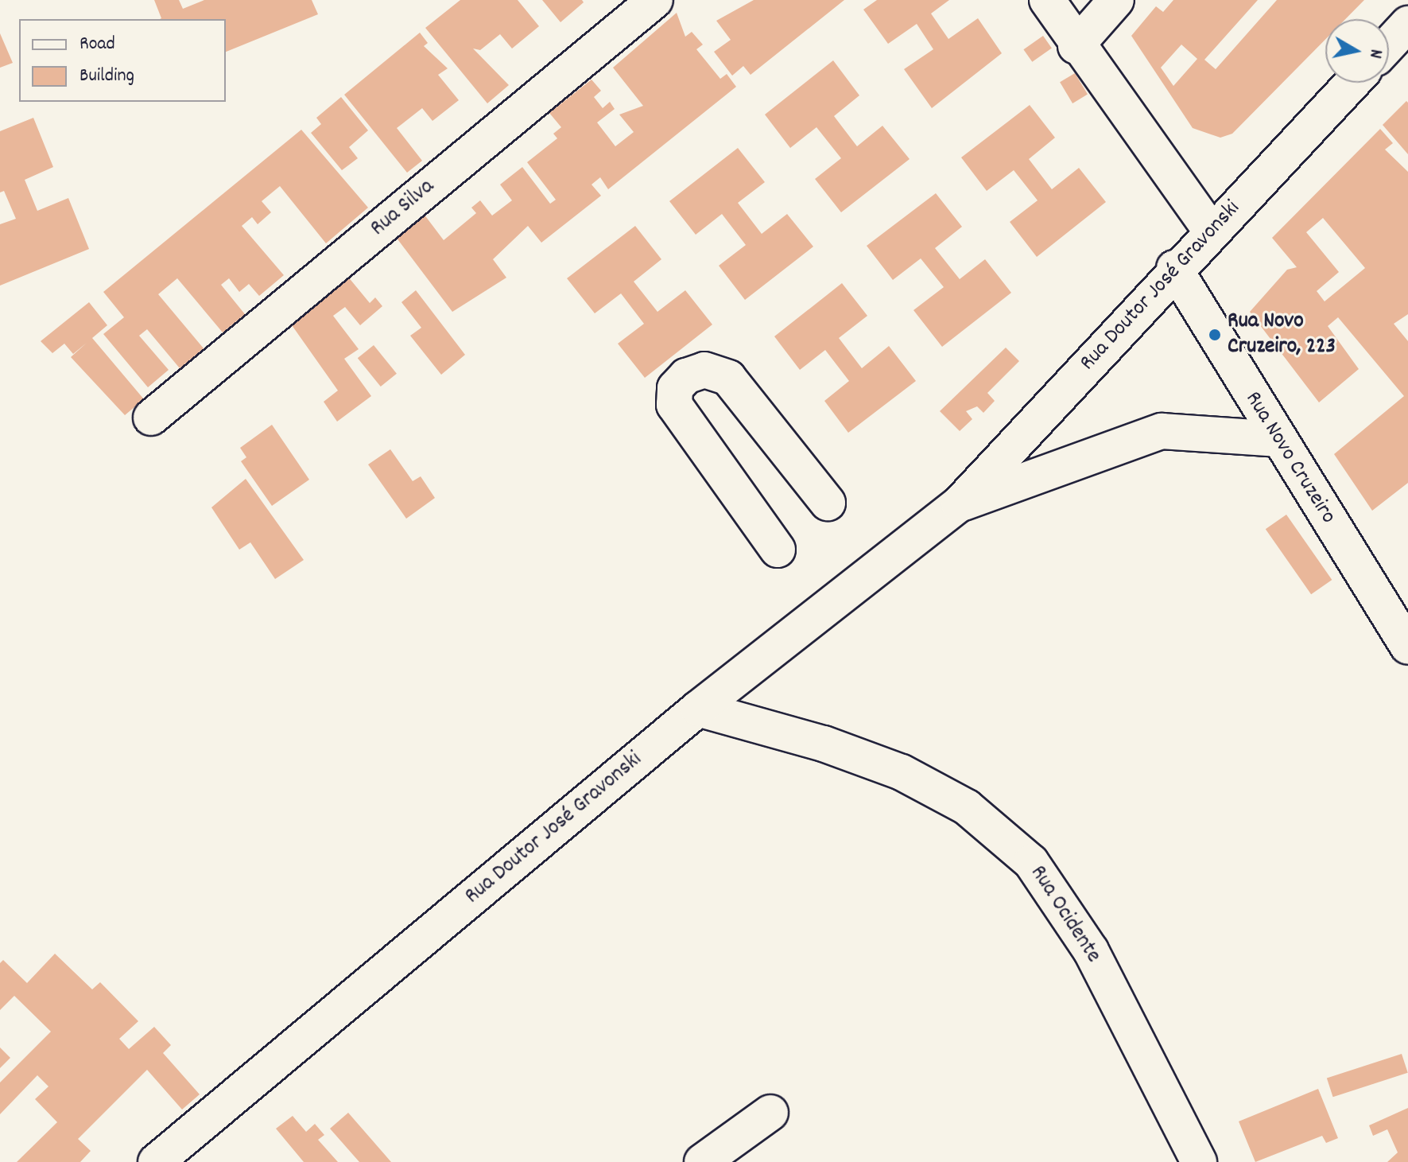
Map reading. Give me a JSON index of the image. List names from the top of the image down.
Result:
{
  "streets": {
    "street": [
      "Rua Silva",
      "Rua Doutor José Gravonski",
      "Rua Novo Cruzeiro",
      "Rua Ocidente"
    ]
  },
  "crossings": [
    ["Rua Doutor José Gravonski", "Rua Novo Cruzeiro"],
    ["Rua Doutor José Gravonski", "Rua Ocidente"]
  ],
  "places": ["Rua Novo Cruzeiro, 223"],
  "legend": ["Road", "Building"],
  "north": "right"
}
